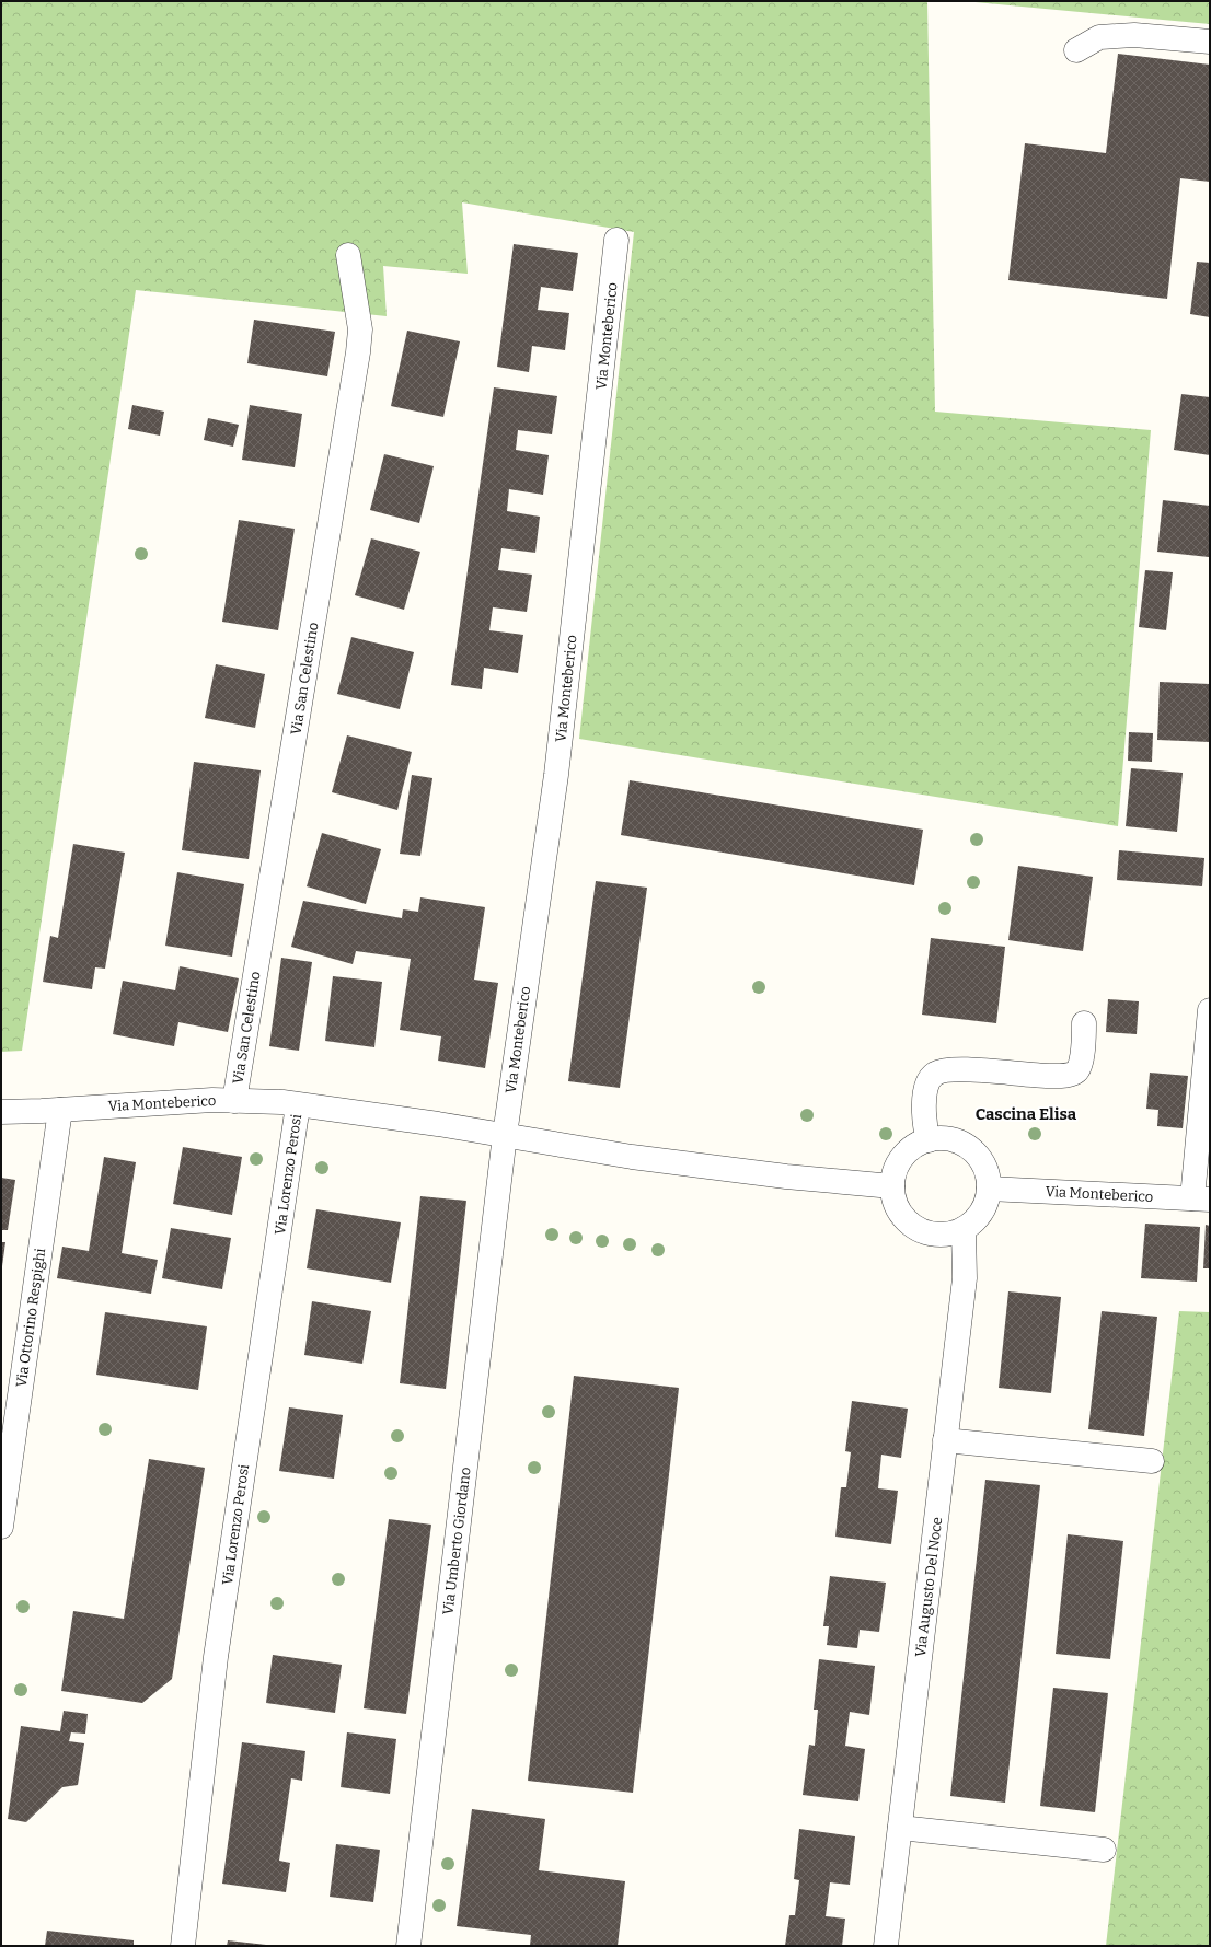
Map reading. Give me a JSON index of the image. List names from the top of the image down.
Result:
{
  "streets": {
    "street": [
      "Via Monteberico",
      "Via San Celestino",
      "Via Lorenzo Perosi",
      "Via Ottorino Respighi",
      "Via Umberto Giordano",
      "Via Augusto Del Noce"
    ]
  },
  "crossings": [
    ["Via Monteberico", "Via San Celestino"],
    ["Via Monteberico", "Via Lorenzo Perosi"],
    ["Via Monteberico", "Via Ottorino Respighi"],
    ["Via Monteberico", "Via Umberto Giordano"],
    ["Via Monteberico", "Via Augusto Del Noce"]
  ],
  "districts": ["Cascina Elisa"]
}
